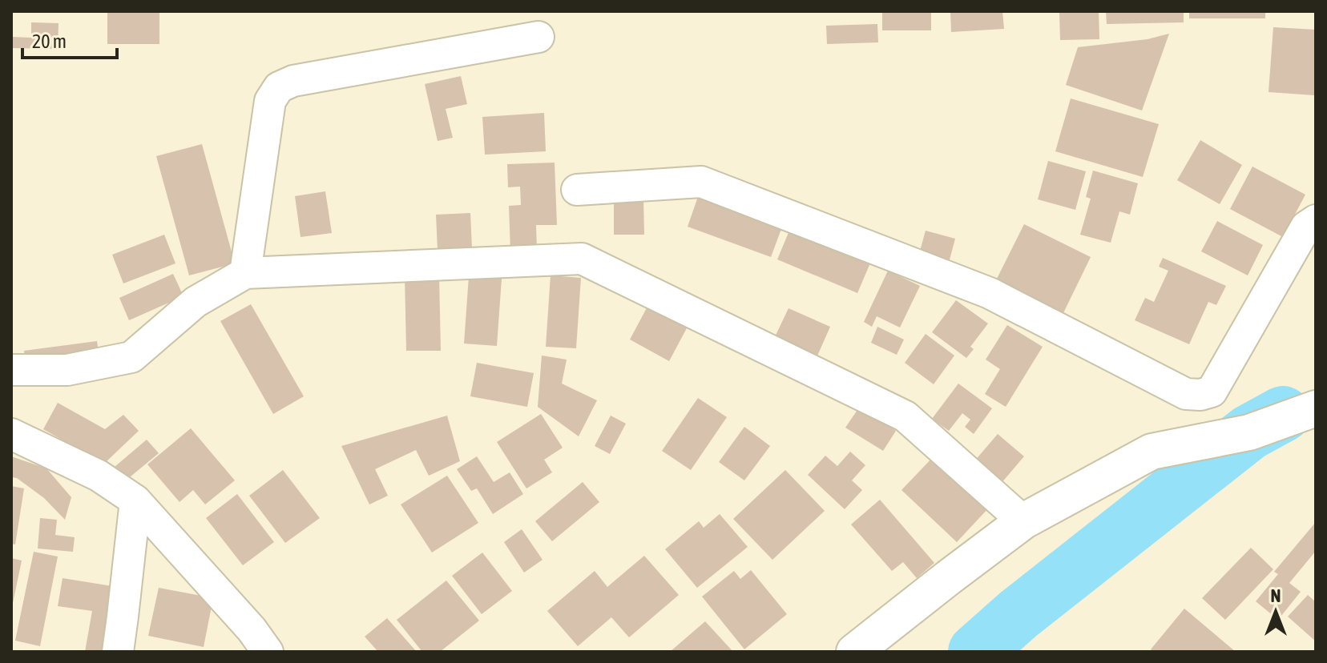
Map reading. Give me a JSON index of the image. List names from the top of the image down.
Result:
{
  "scale_bar": "20 m",
  "north": "top"
}
